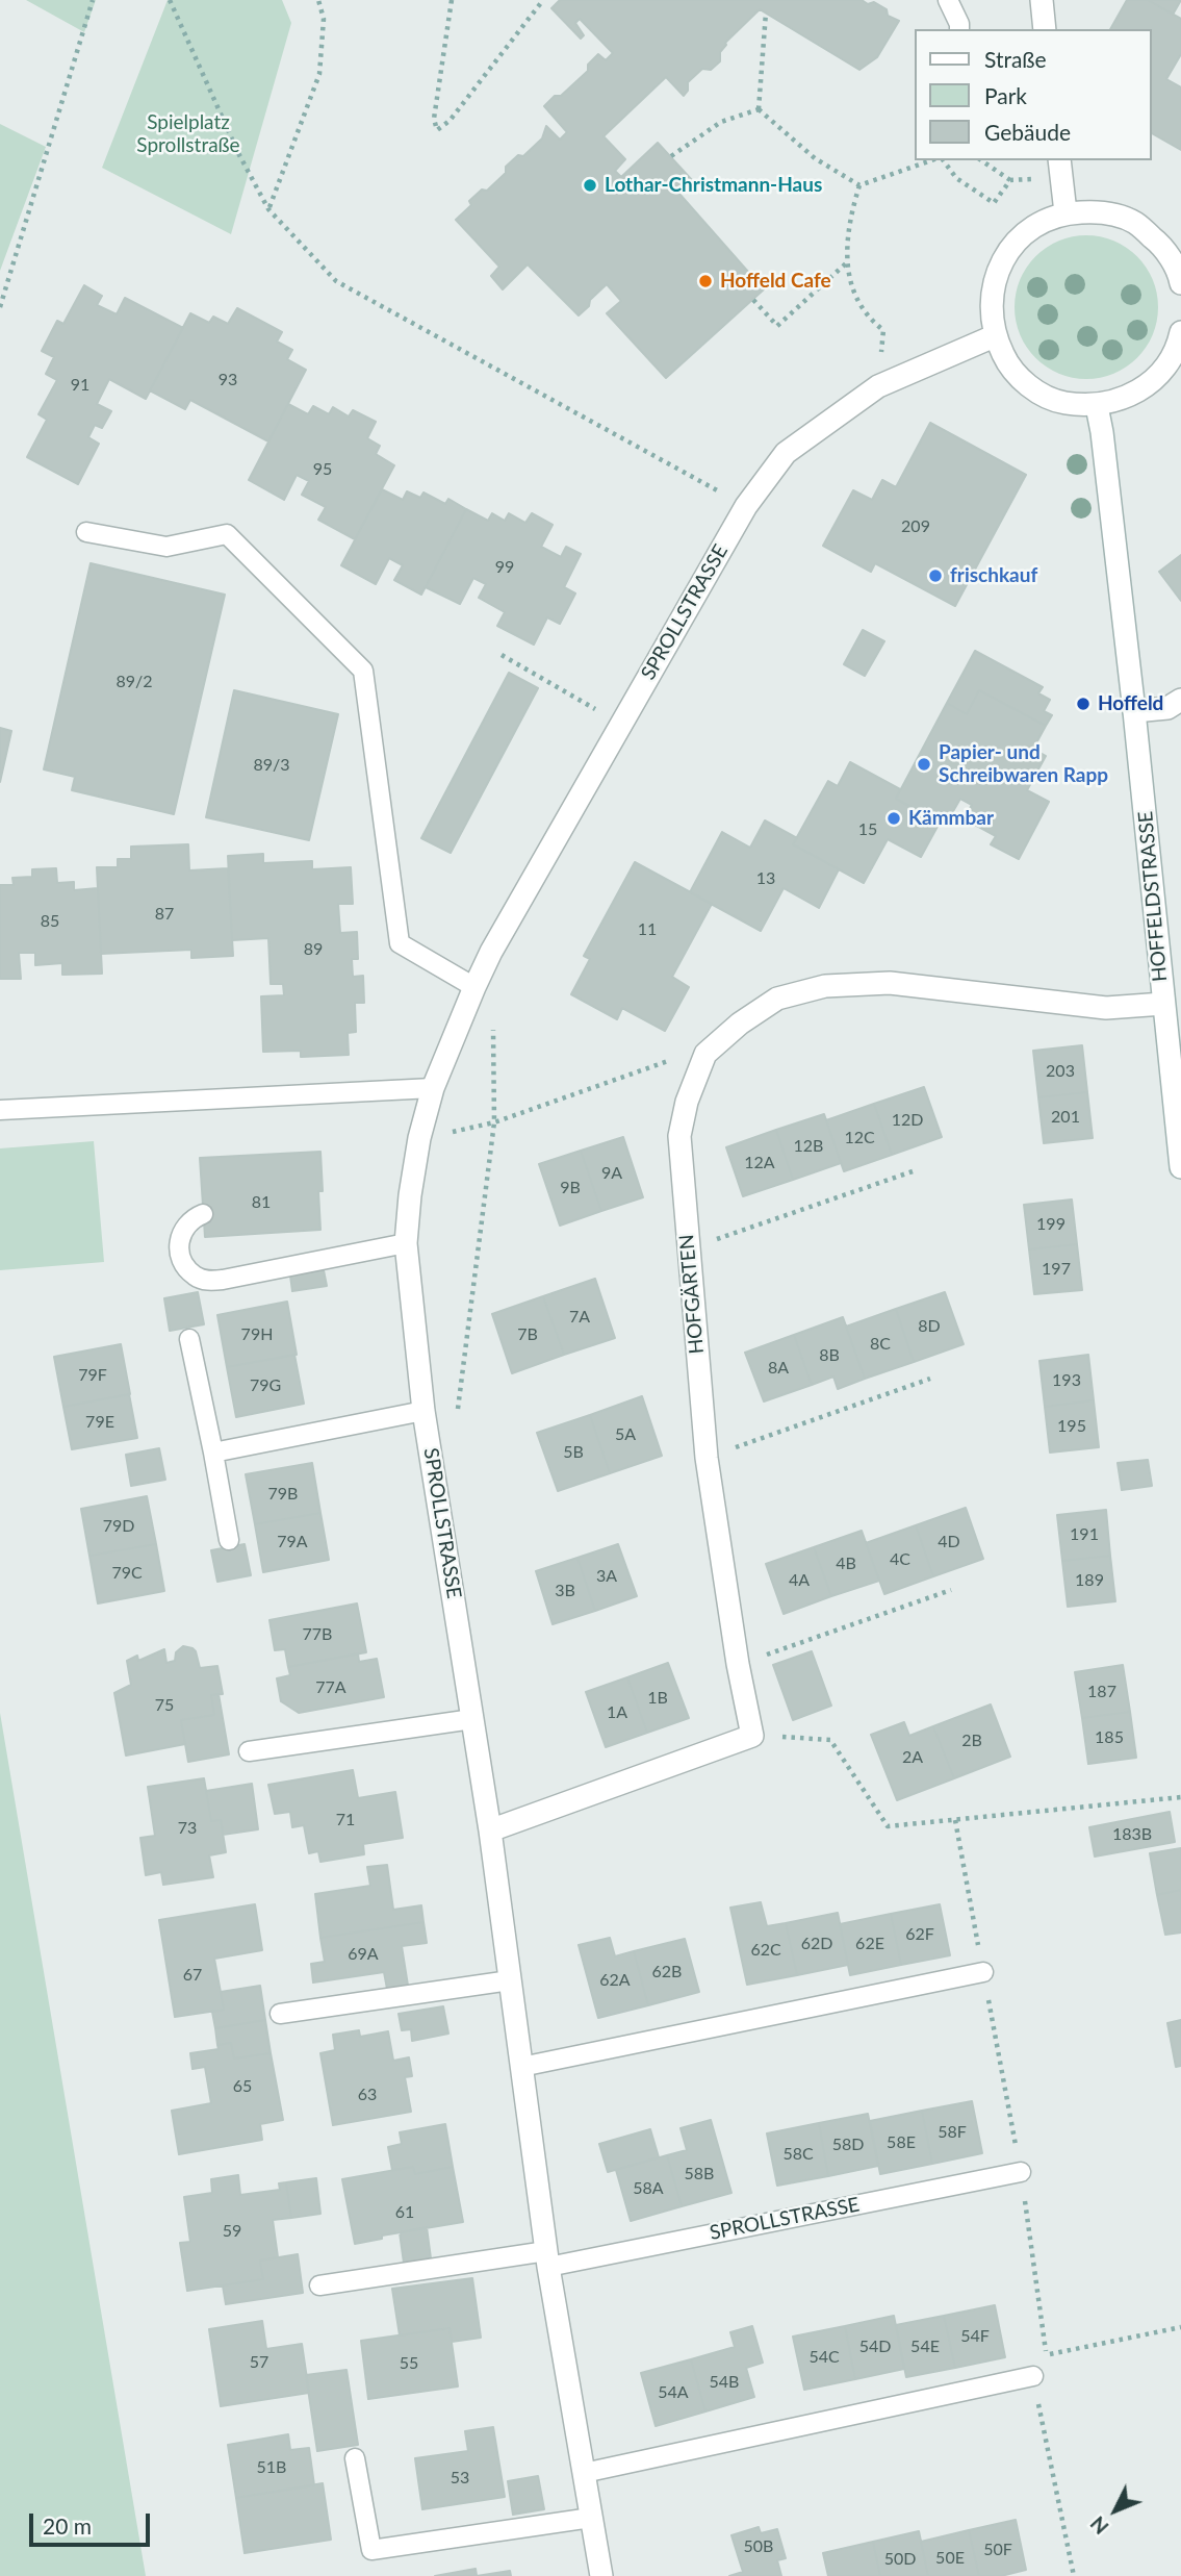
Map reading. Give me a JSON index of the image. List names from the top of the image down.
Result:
{
  "streets": {
    "street": ["SPROLLSTRASSE", "HOFFELDSTRASSE", "HOFGÄRTEN"]
  },
  "crossings": [
    ["HOFFELDSTRASSE", "HOFGÄRTEN"]
  ],
  "parks": ["Spielplatz Sprollstraße"],
  "places": [
    "Lothar-Christmann-Haus",
    "Hoffeld Cafe",
    "frischkauf",
    "Hoffeld",
    "Papier- und Schreibwaren Rapp",
    "Kämmbar"
  ],
  "house_numbers": [
    "93",
    "91",
    "95",
    "209",
    "99",
    "89/2",
    "89/3",
    "15",
    "13",
    "87",
    "85",
    "11",
    "89",
    "203",
    "201",
    "12D",
    "12C",
    "12B",
    "12A",
    "9A",
    "9B",
    "81",
    "199",
    "197",
    "7A",
    "8D",
    "79H",
    "7B",
    "8C",
    "8B",
    "8A",
    "79F",
    "193",
    "79G",
    "79E",
    "195",
    "5A",
    "5B",
    "79B",
    "79D",
    "191",
    "79A",
    "4D",
    "4C",
    "4B",
    "79C",
    "3A",
    "4A",
    "189",
    "3B",
    "77B",
    "77A",
    "187",
    "1B",
    "75",
    "1A",
    "185",
    "2B",
    "2A",
    "71",
    "73",
    "183B",
    "62F",
    "62D",
    "62E",
    "62C",
    "69A",
    "62B",
    "67",
    "62A",
    "65",
    "63",
    "58F",
    "58E",
    "58D",
    "58C",
    "58B",
    "58A",
    "61",
    "59",
    "54F",
    "54D",
    "54E",
    "54C",
    "57",
    "55",
    "54B",
    "54A",
    "51B",
    "53",
    "50B",
    "50F",
    "50E",
    "50D"
  ],
  "legend": ["Straße", "Park", "Gebäude"],
  "scale_bar": "20 m",
  "north": "bottom left"
}
